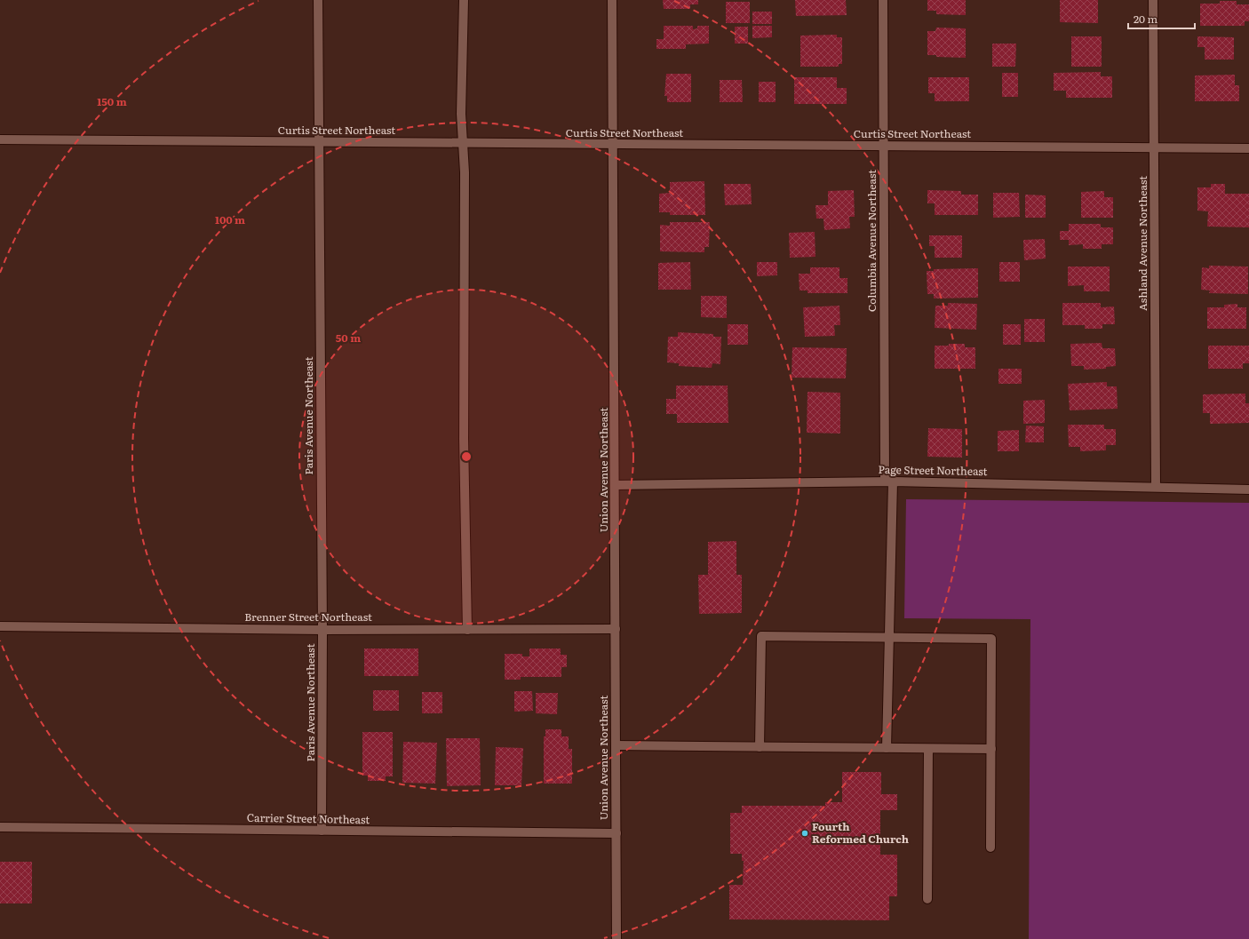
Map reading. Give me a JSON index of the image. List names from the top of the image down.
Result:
{
  "streets": {
    "street": [
      "Curtis Street Northeast",
      "Columbia Avenue Northeast",
      "Ashland Avenue Northeast",
      "Paris Avenue Northeast",
      "Union Avenue Northeast",
      "Page Street Northeast",
      "Brenner Street Northeast",
      "Carrier Street Northeast"
    ]
  },
  "crossings": [
    ["Curtis Street Northeast", "Columbia Avenue Northeast"],
    ["Curtis Street Northeast", "Ashland Avenue Northeast"],
    ["Curtis Street Northeast", "Paris Avenue Northeast"],
    ["Curtis Street Northeast", "Union Avenue Northeast"],
    ["Columbia Avenue Northeast", "Page Street Northeast"],
    ["Ashland Avenue Northeast", "Page Street Northeast"],
    ["Paris Avenue Northeast", "Brenner Street Northeast"],
    ["Paris Avenue Northeast", "Carrier Street Northeast"],
    ["Union Avenue Northeast", "Page Street Northeast"],
    ["Union Avenue Northeast", "Brenner Street Northeast"],
    ["Union Avenue Northeast", "Carrier Street Northeast"]
  ],
  "places": ["Fourth Reformed Church"],
  "scale_bar": "20 m",
  "rings": ["150 m", "100 m", "50 m"]
}
